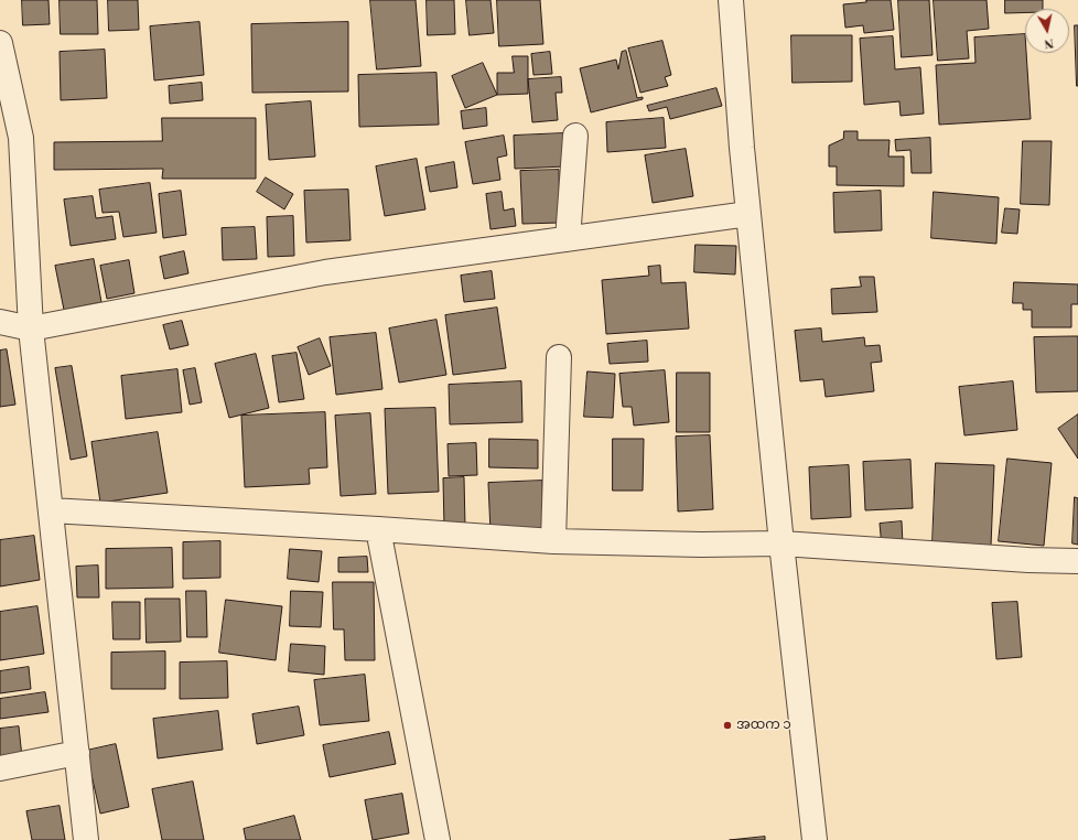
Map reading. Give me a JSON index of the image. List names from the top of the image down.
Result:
{
  "places": ["အထက ၁"],
  "north": "bottom"
}
